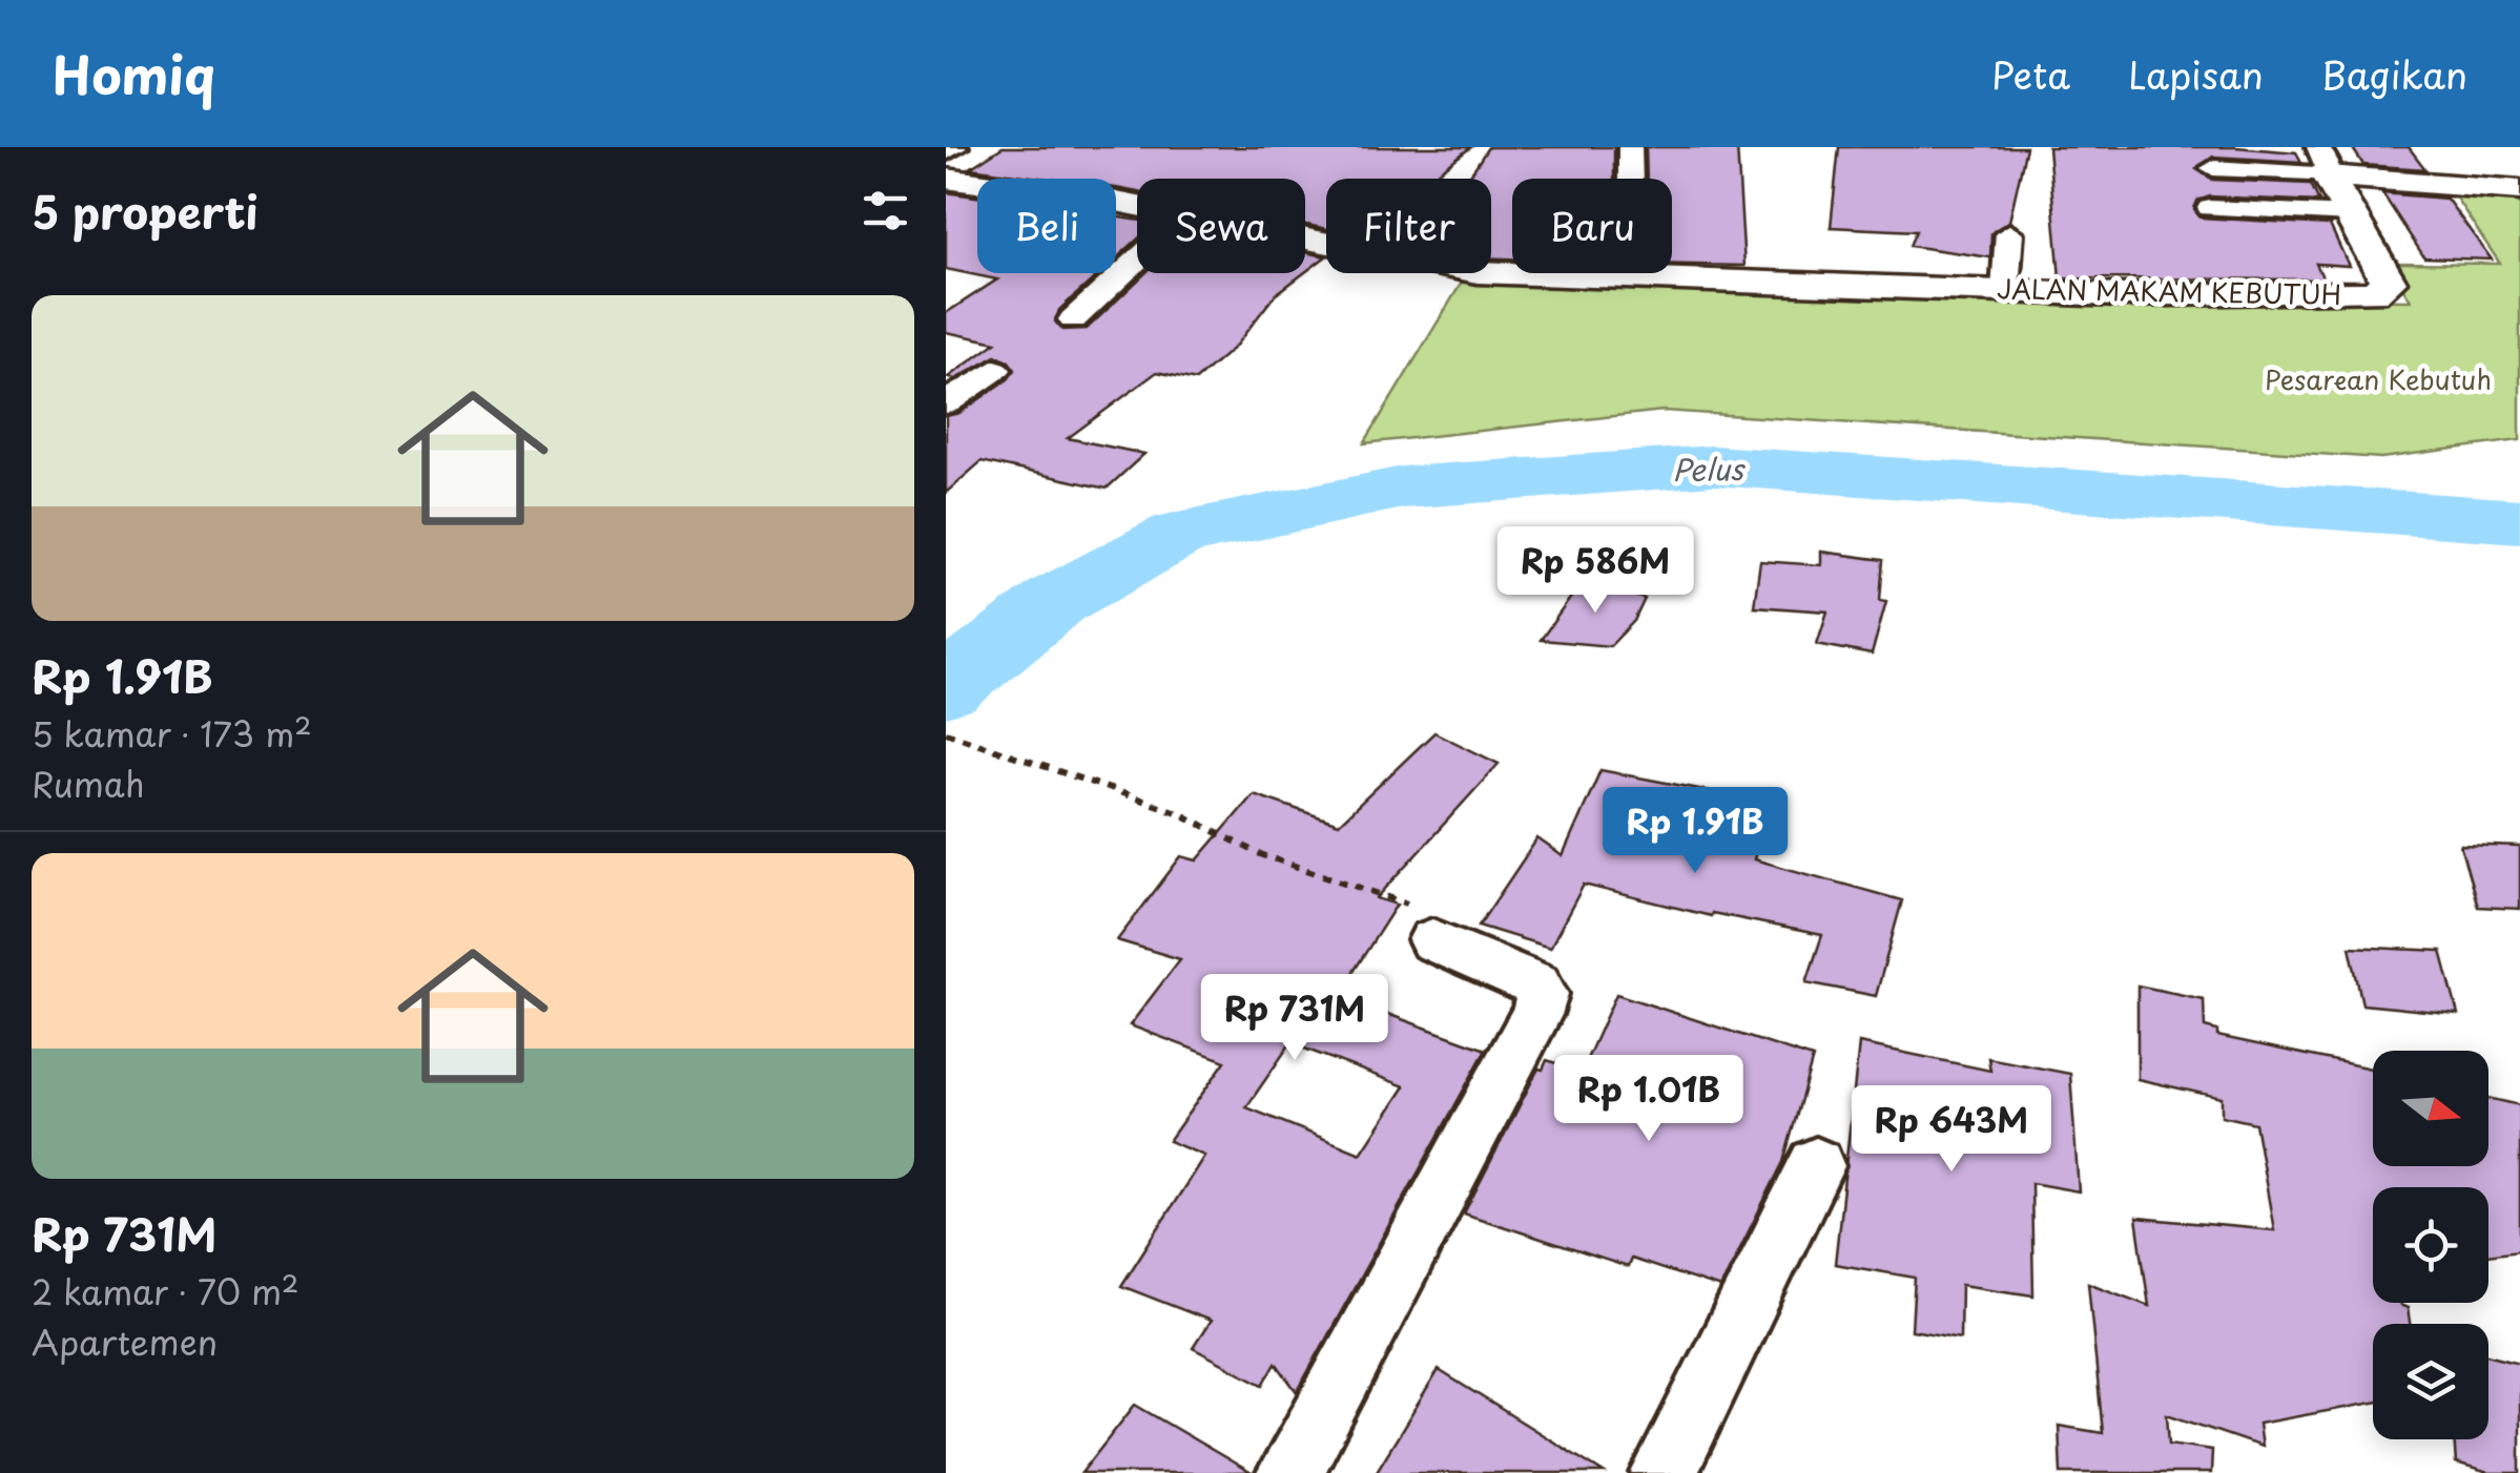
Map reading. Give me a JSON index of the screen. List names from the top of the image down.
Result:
{
  "streets": {
    "street": ["JALAN MAKAM KEBUTUH"]
  },
  "water": ["Pelus"],
  "parks": ["Pesarean Kebutuh"],
  "north": "right",
  "page": {
    "header": "Homiq",
    "nav": ["Peta", "Lapisan", "Bagikan"],
    "heading": "5 properti",
    "chip": [
      "Beli",
      "Sewa",
      "Filter",
      "Baru"
    ],
    "list": [
      {
        "name": "Rp 1.91B",
        "note": "5 kamar · 173 m² · Rumah"
      },
      {
        "name": "Rp 731M",
        "note": "2 kamar · 70 m² · Apartemen"
      }
    ],
    "price": [
      "Rp 586M",
      "Rp 1.91B",
      "Rp 731M",
      "Rp 1.01B",
      "Rp 643M"
    ]
  }
}
